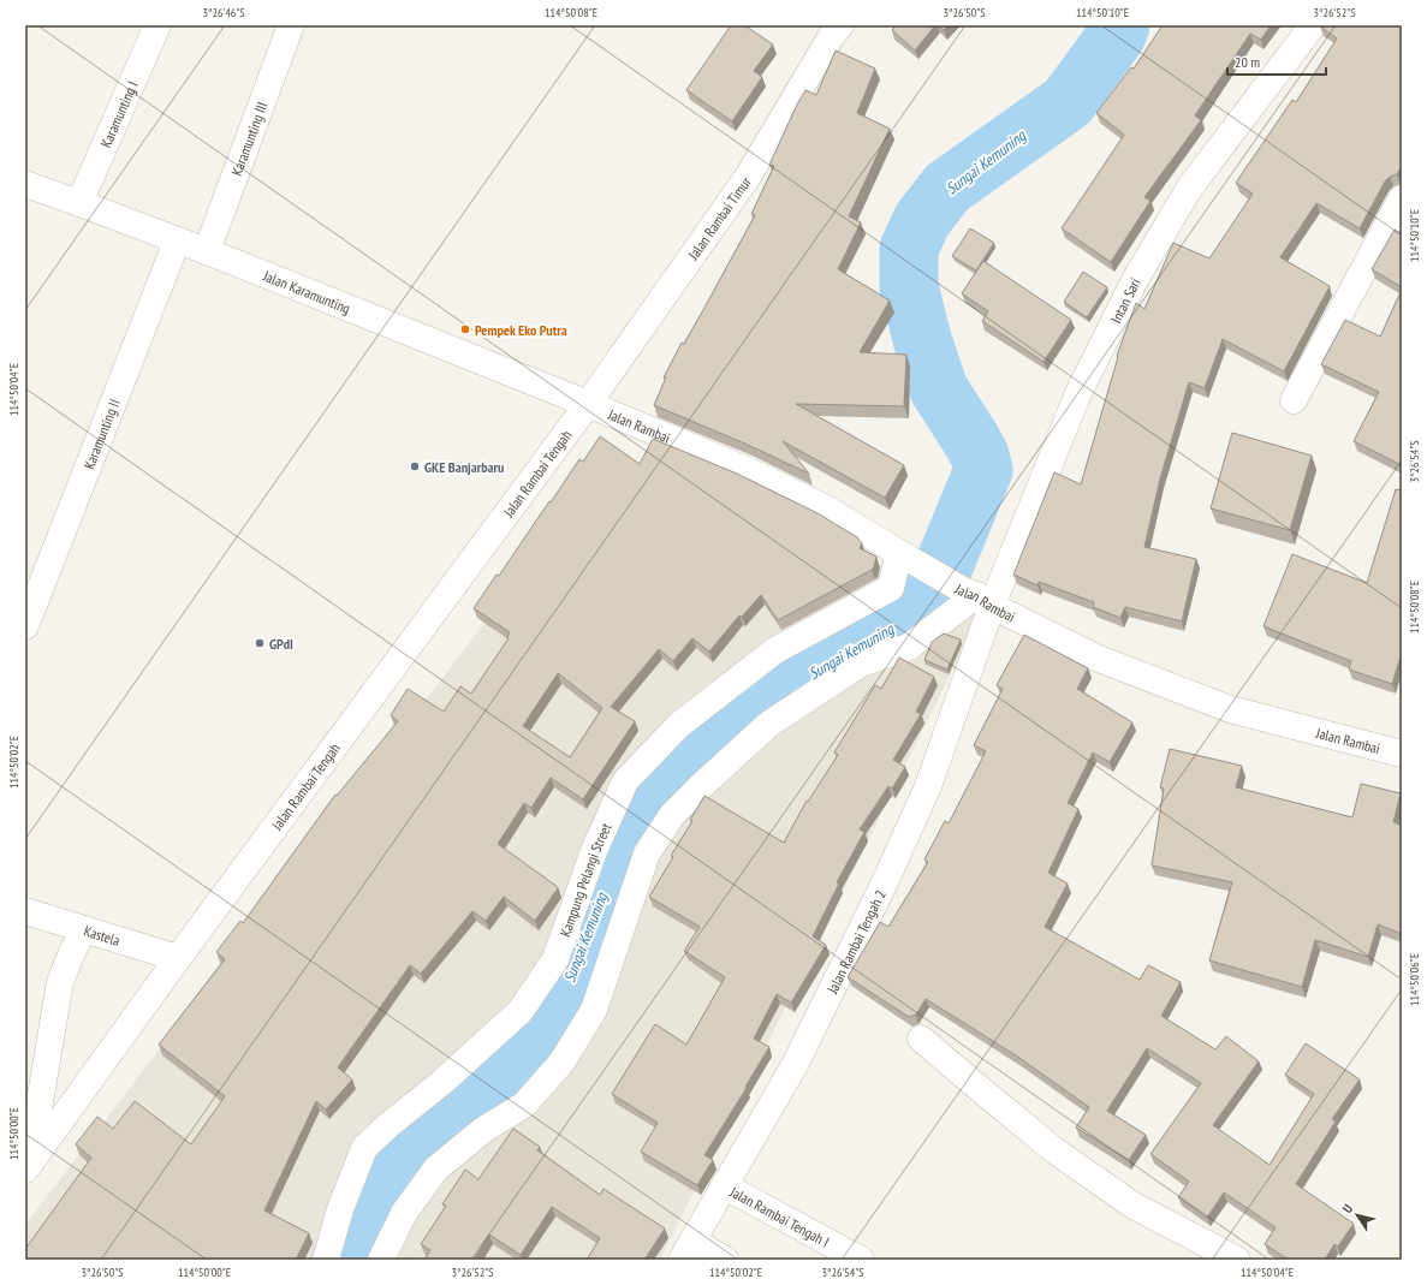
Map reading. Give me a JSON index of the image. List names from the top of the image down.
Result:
{
  "streets": {
    "street": [
      "Karamunting I",
      "Karamunting III",
      "Jalan Rambai Timur",
      "Jalan Karamunting",
      "Intan Sari",
      "Jalan Rambai",
      "Karamunting II",
      "Jalan Rambai Tengah",
      "Kampung Pelangi Street",
      "Kastela",
      "Jalan Rambai Tengah 2",
      "Jalan Rambai Tengah I"
    ]
  },
  "crossings": [
    ["Karamunting I", "Jalan Karamunting"],
    ["Karamunting III", "Jalan Karamunting"],
    ["Jalan Rambai Timur", "Jalan Karamunting"],
    ["Jalan Rambai Timur", "Jalan Rambai"],
    ["Jalan Rambai Timur", "Jalan Rambai Tengah"],
    ["Jalan Karamunting", "Jalan Rambai"],
    ["Jalan Karamunting", "Karamunting II"],
    ["Jalan Karamunting", "Jalan Rambai Tengah"],
    ["Intan Sari", "Jalan Rambai"],
    ["Intan Sari", "Jalan Rambai Tengah 2"],
    ["Jalan Rambai", "Jalan Rambai Tengah"],
    ["Jalan Rambai", "Kampung Pelangi Street"],
    ["Jalan Rambai", "Jalan Rambai Tengah 2"],
    ["Jalan Rambai Tengah", "Kastela"],
    ["Jalan Rambai Tengah 2", "Jalan Rambai Tengah I"]
  ],
  "water": ["Sungai Kemuning"],
  "places": ["Pempek Eko Putra", "GKE Banjarbaru", "GPdI"],
  "scale_bar": "20 m",
  "north": "top left",
  "coordinates": [
    "3°26'46\"S",
    "114°50'08\"E",
    "3°26'50\"S",
    "114°50'10\"E",
    "3°26'52\"S",
    "114°50'04\"E",
    "3°26'54\"S",
    "114°50'02\"E",
    "114°50'06\"E",
    "114°50'00\"E"
  ]
}
